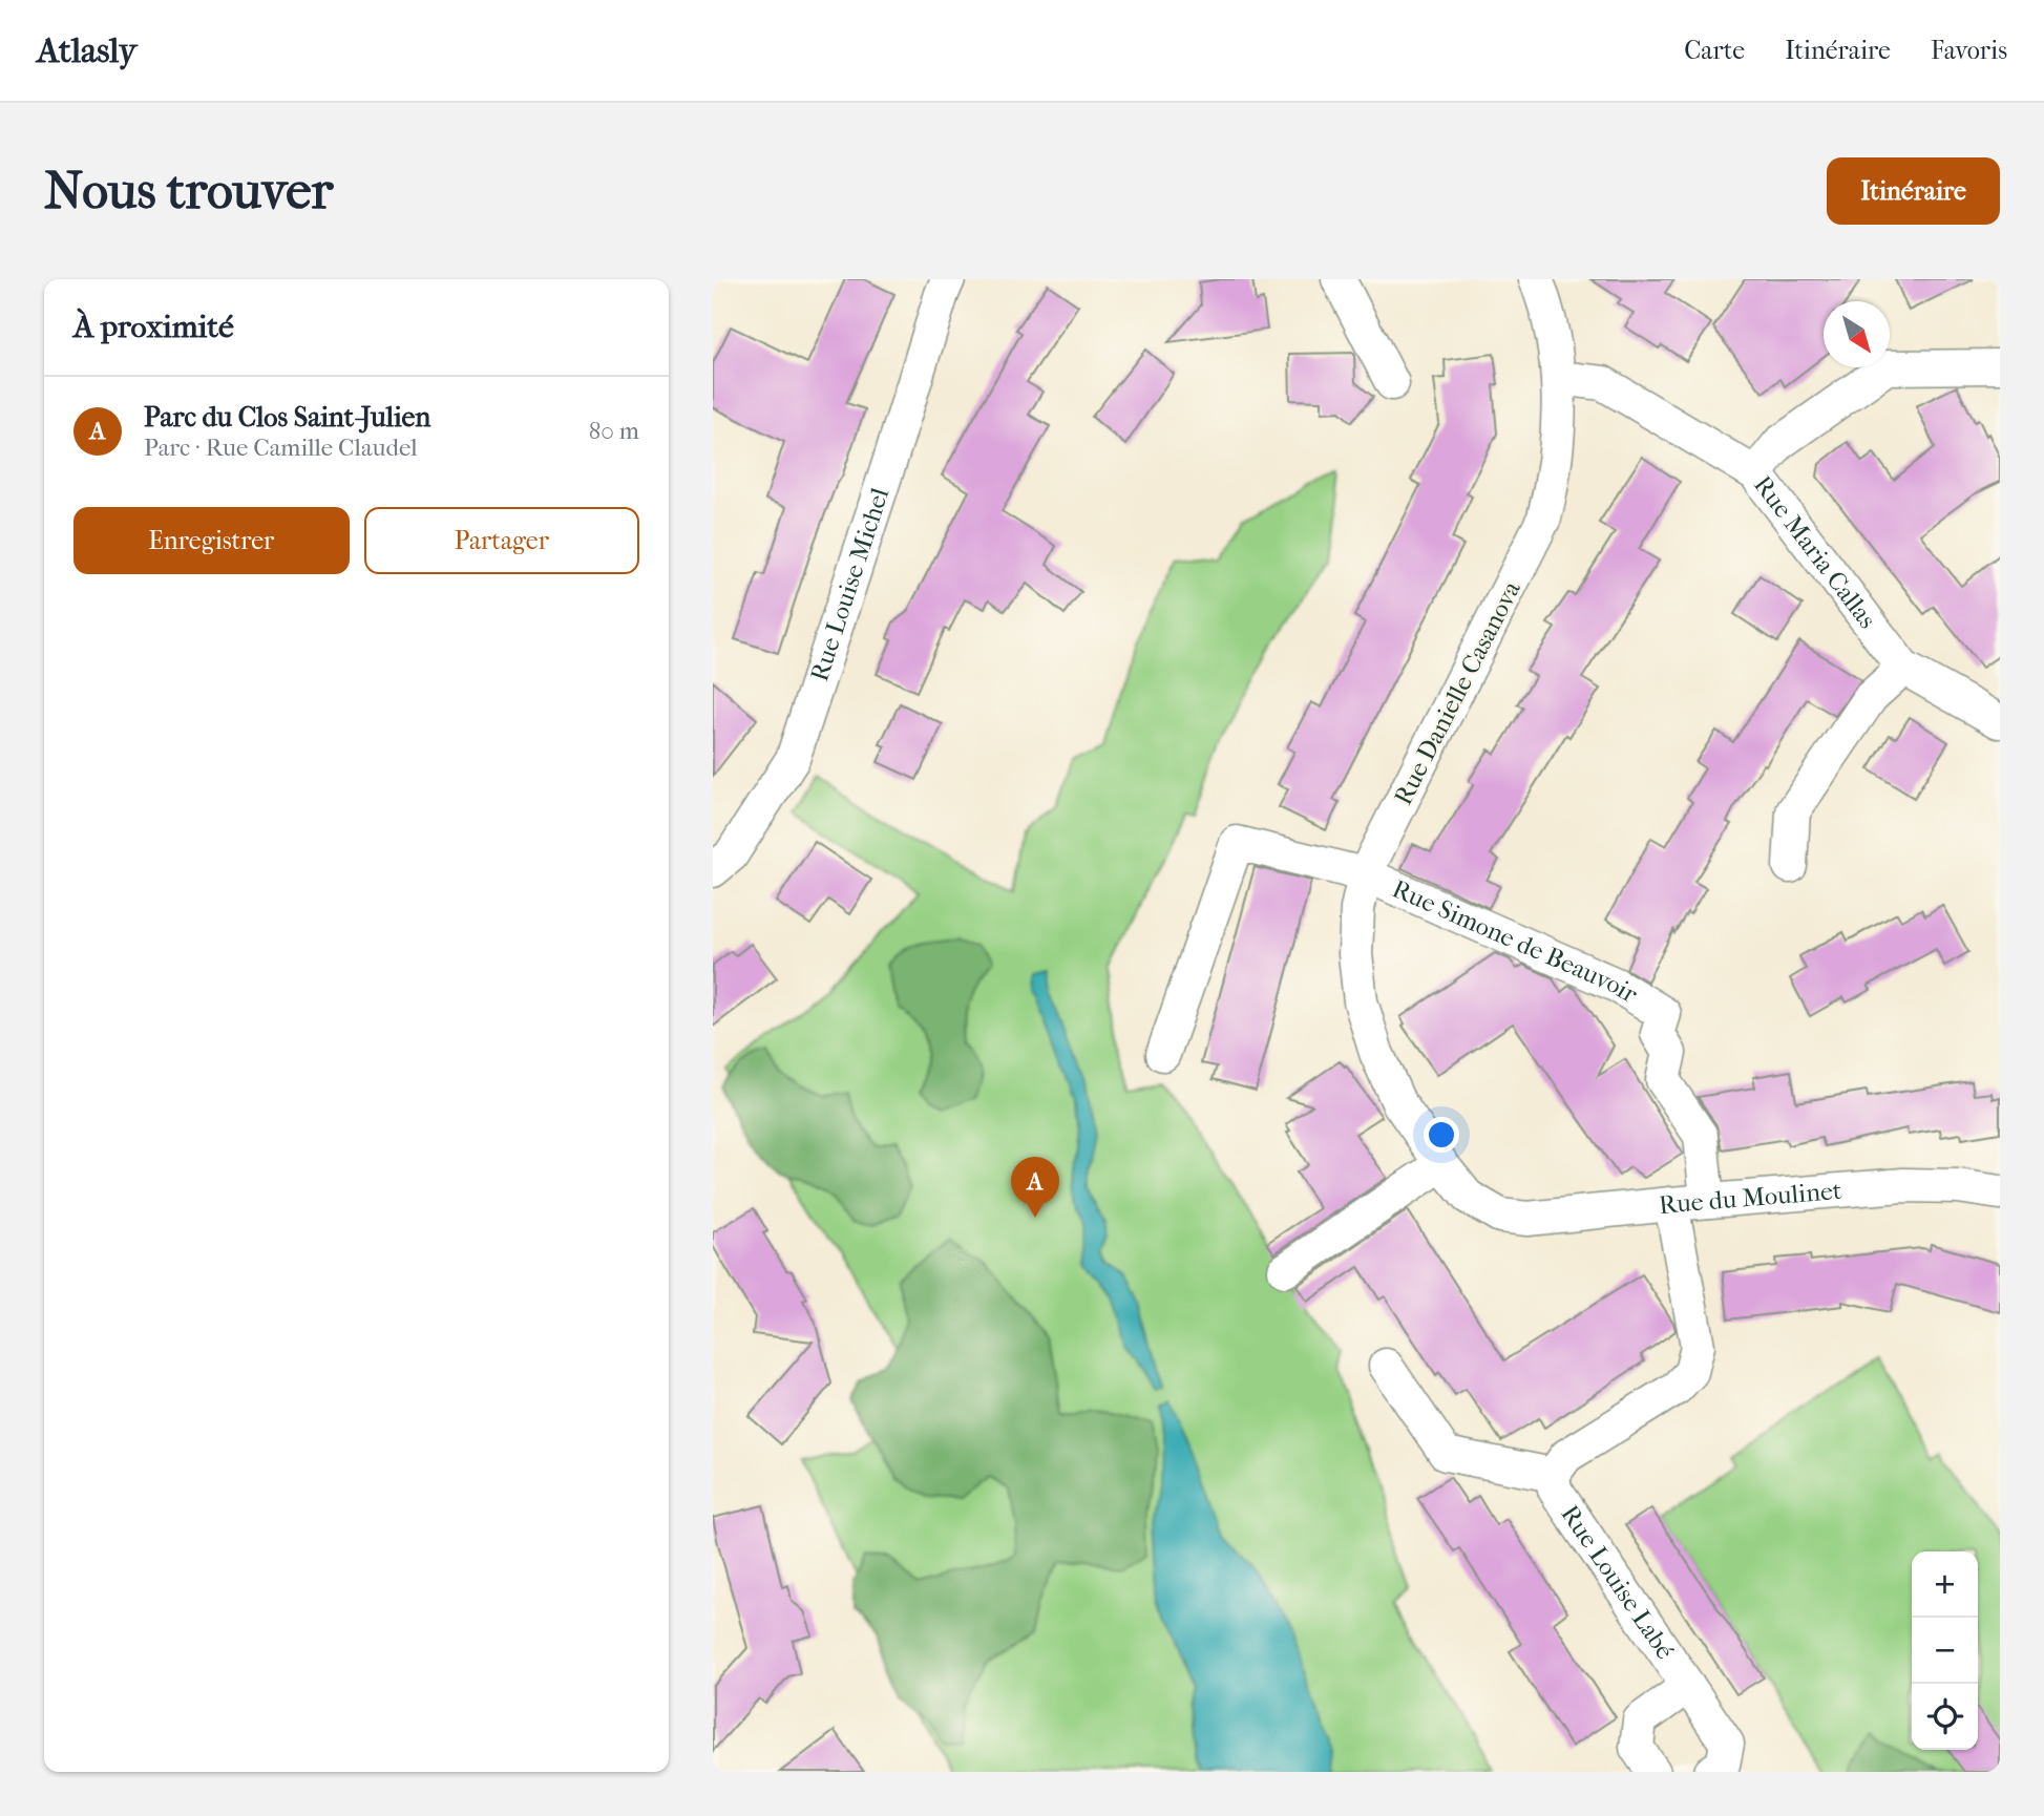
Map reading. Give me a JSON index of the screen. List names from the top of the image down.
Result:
{
  "streets": {
    "street": [
      "Rue Maria Callas",
      "Rue Louise Michel",
      "Rue Danielle Casanova",
      "Rue Simone de Beauvoir",
      "Rue du Moulinet",
      "Rue Louise Labé"
    ]
  },
  "crossings": [
    ["Rue Maria Callas", "Rue Danielle Casanova"],
    ["Rue Danielle Casanova", "Rue Simone de Beauvoir"],
    ["Rue Danielle Casanova", "Rue du Moulinet"],
    ["Rue Simone de Beauvoir", "Rue du Moulinet"],
    ["Rue du Moulinet", "Rue Louise Labé"]
  ],
  "north": "bottom right",
  "page": {
    "header": "Atlasly",
    "nav": ["Carte", "Itinéraire", "Favoris"],
    "buttons": [
      "Itinéraire",
      ["Enregistrer", "Partager"]
    ],
    "title": "Nous trouver",
    "heading": "À proximité",
    "list": [
      {
        "mark": "A",
        "name": "Parc du Clos Saint-Julien",
        "note": "Parc · Rue Camille Claudel",
        "value": "80 m"
      }
    ],
    "pins": "A",
    "map_buttons": ["+", "−"]
  }
}
